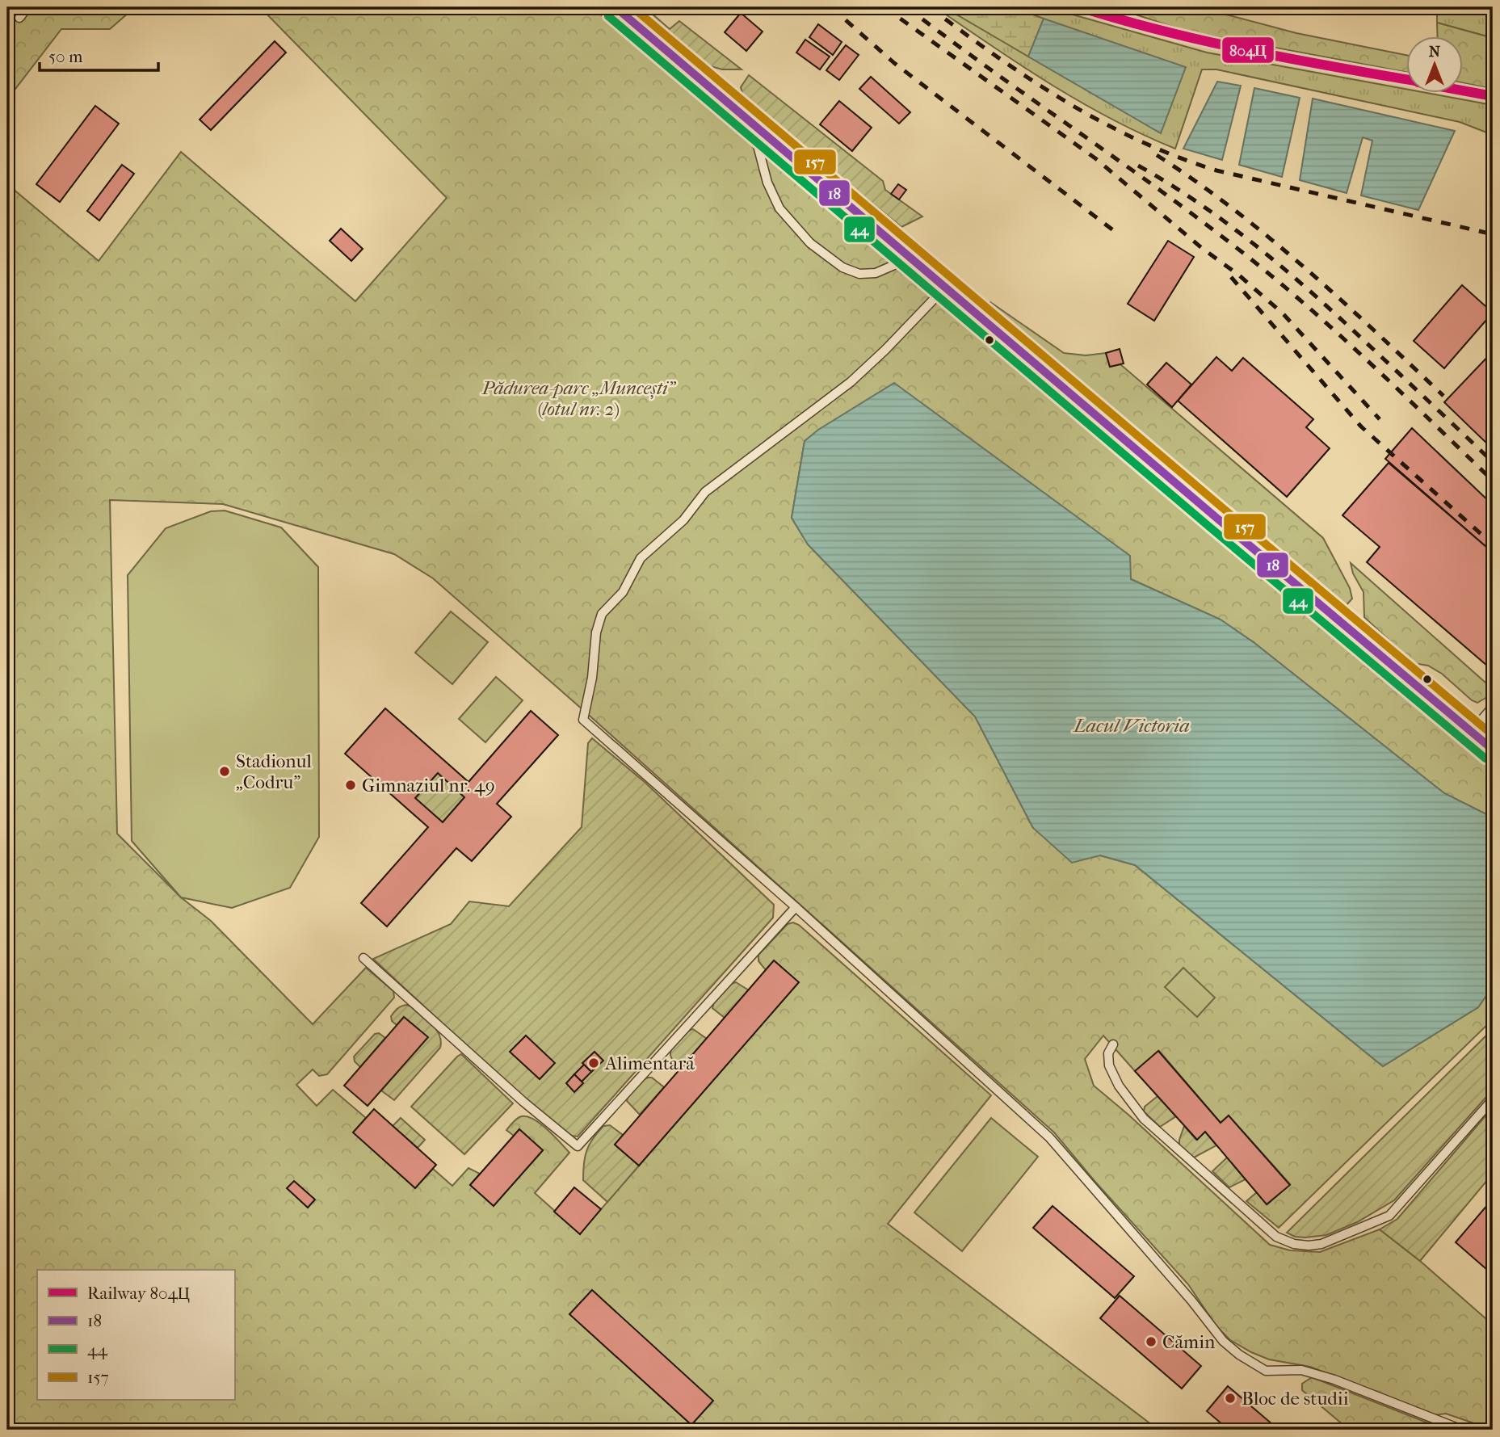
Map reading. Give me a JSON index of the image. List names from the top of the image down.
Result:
{
  "water": ["Lacul Victoria"],
  "parks": ["Pădurea-parc „Muncești” (lotul nr. 2)"],
  "places": [
    "Stadionul „Codru”",
    "Gimnaziul nr. 49",
    "Alimentară",
    "Cămin",
    "Bloc de studii"
  ],
  "lines": [
    "rail line 804Ц",
    "transit line 18",
    "transit line 157",
    "transit line 44"
  ],
  "legend": [
    "Railway 804Ц",
    "18",
    "44",
    "157"
  ],
  "scale_bar": "50 m",
  "north": "top"
}
